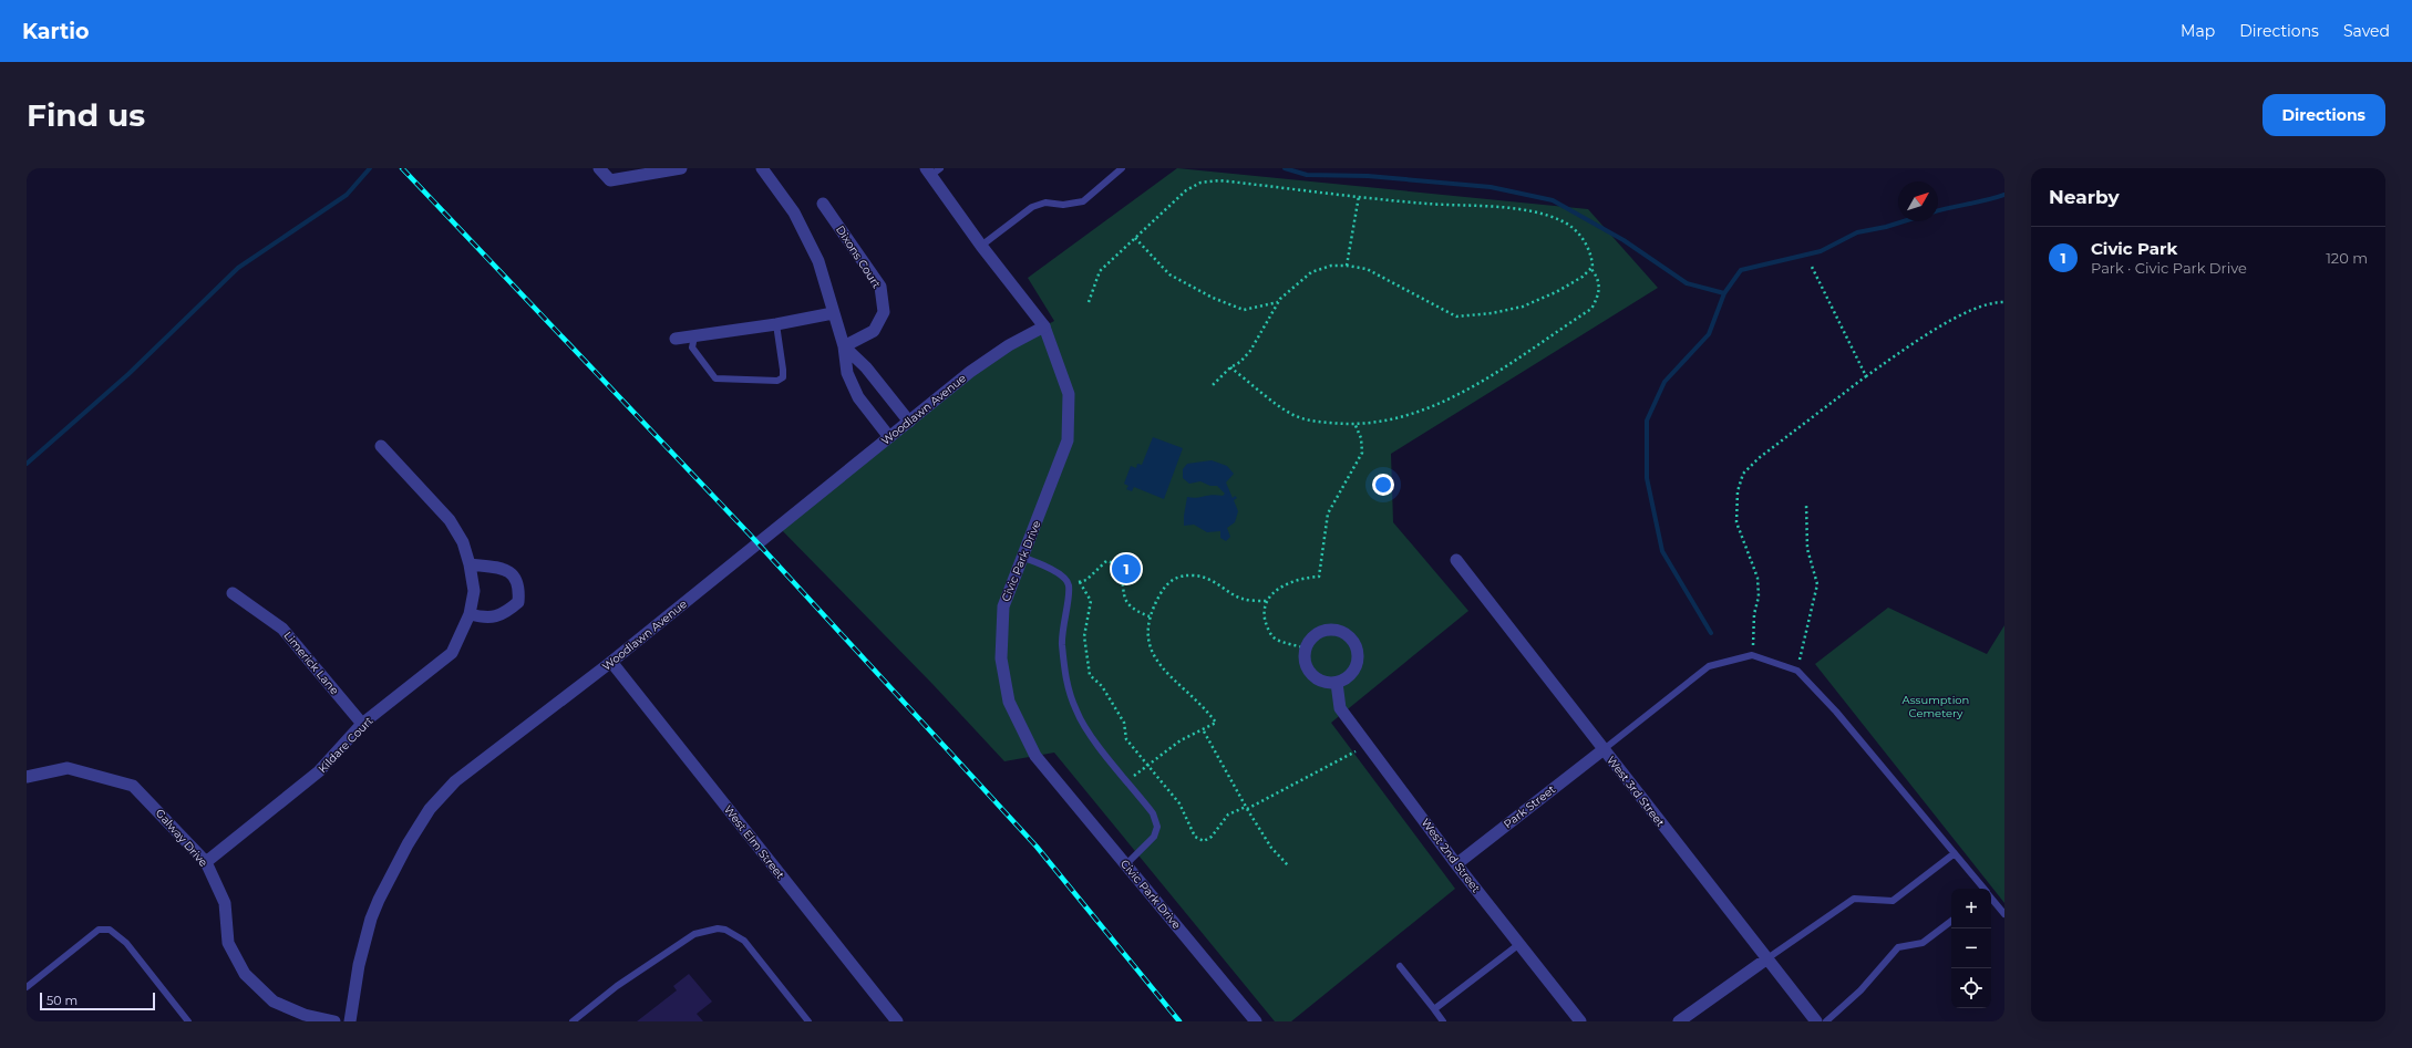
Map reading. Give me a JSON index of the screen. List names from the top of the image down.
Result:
{
  "streets": {
    "street": [
      "Dixons Court",
      "Woodlawn Avenue",
      "Civic Park Drive",
      "Limerick Lane",
      "Kildare Court",
      "West 3rd Street",
      "Park Street",
      "Galway Drive",
      "West Elm Street",
      "West 2nd Street"
    ]
  },
  "crossings": [
    ["Woodlawn Avenue", "Civic Park Drive"],
    ["Woodlawn Avenue", "West Elm Street"],
    ["Limerick Lane", "Kildare Court"],
    ["Kildare Court", "Galway Drive"],
    ["West 3rd Street", "Park Street"],
    ["Park Street", "West 2nd Street"]
  ],
  "parks": ["Assumption Cemetery"],
  "scale_bar": "50 m",
  "north": "top right",
  "page": {
    "header": "Kartio",
    "nav": ["Map", "Directions", "Saved"],
    "buttons": "Directions",
    "title": "Find us",
    "heading": "Nearby",
    "list": [
      {
        "mark": "1",
        "name": "Civic Park",
        "note": "Park · Civic Park Drive",
        "value": "120 m"
      }
    ],
    "pins": "1",
    "map_buttons": ["+", "−"],
    "scale": "50 m"
  }
}
